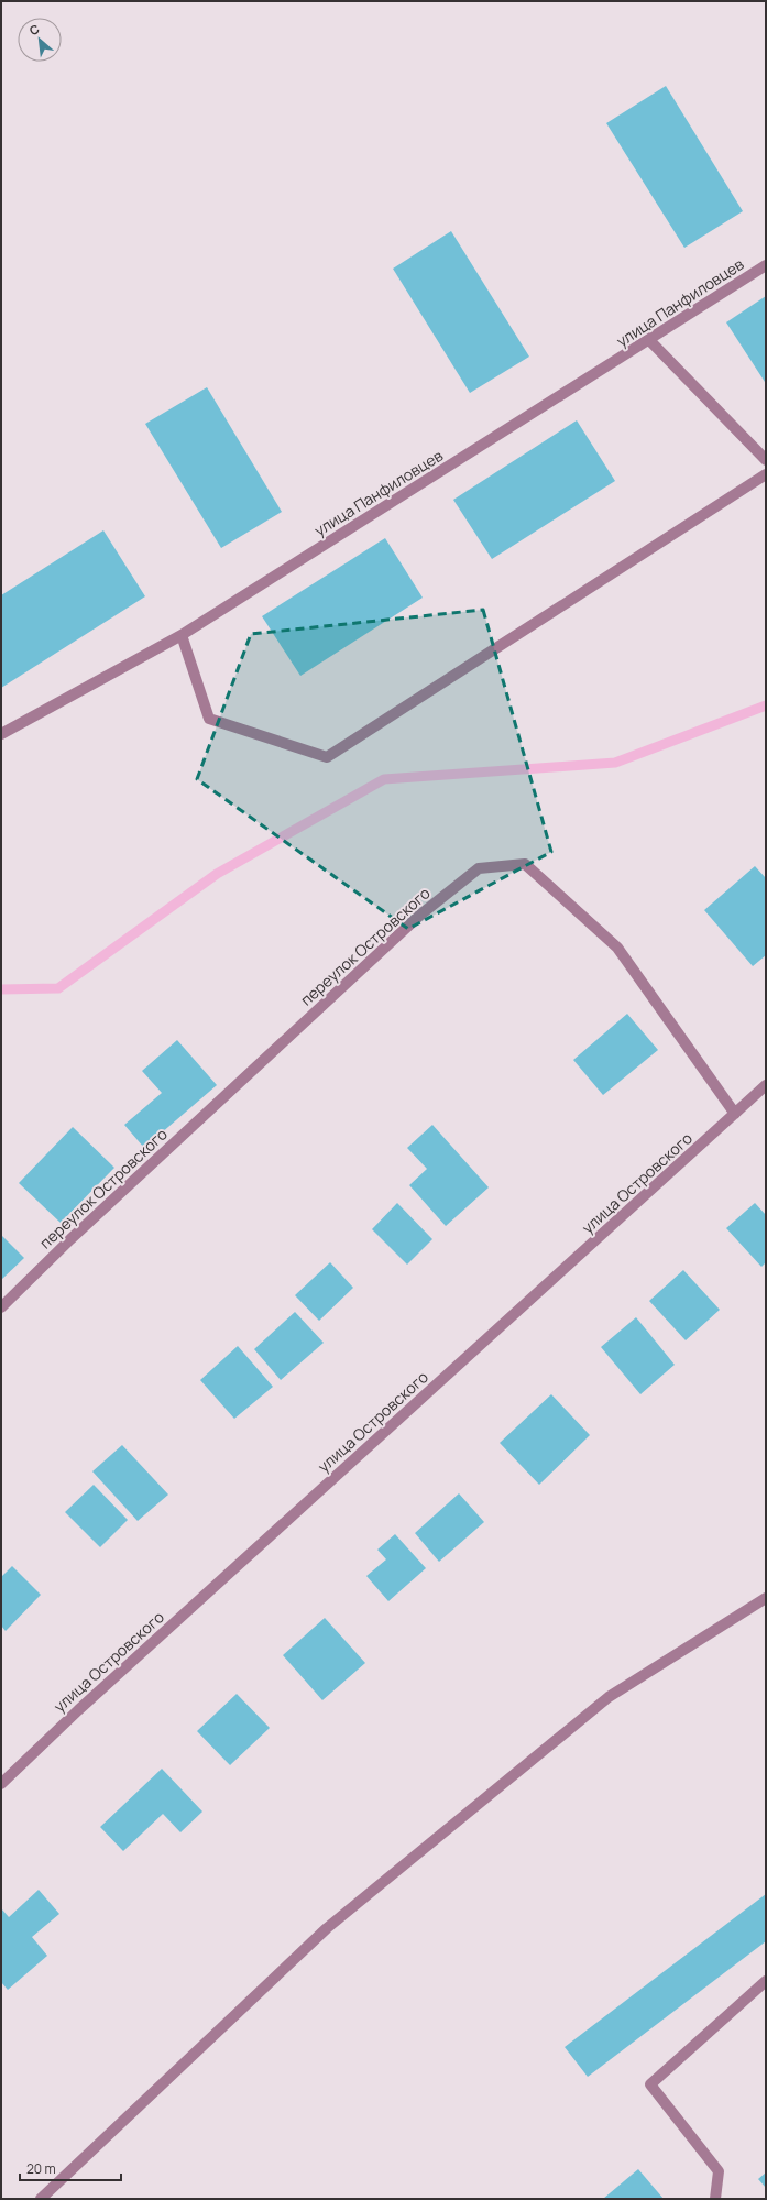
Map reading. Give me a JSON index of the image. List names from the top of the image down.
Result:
{
  "streets": {
    "street": ["улица Панфиловцев", "переулок Островского", "улица Островского"]
  },
  "crossings": [
    ["переулок Островского", "улица Островского"]
  ],
  "scale_bar": "20 m",
  "north": "top left"
}
